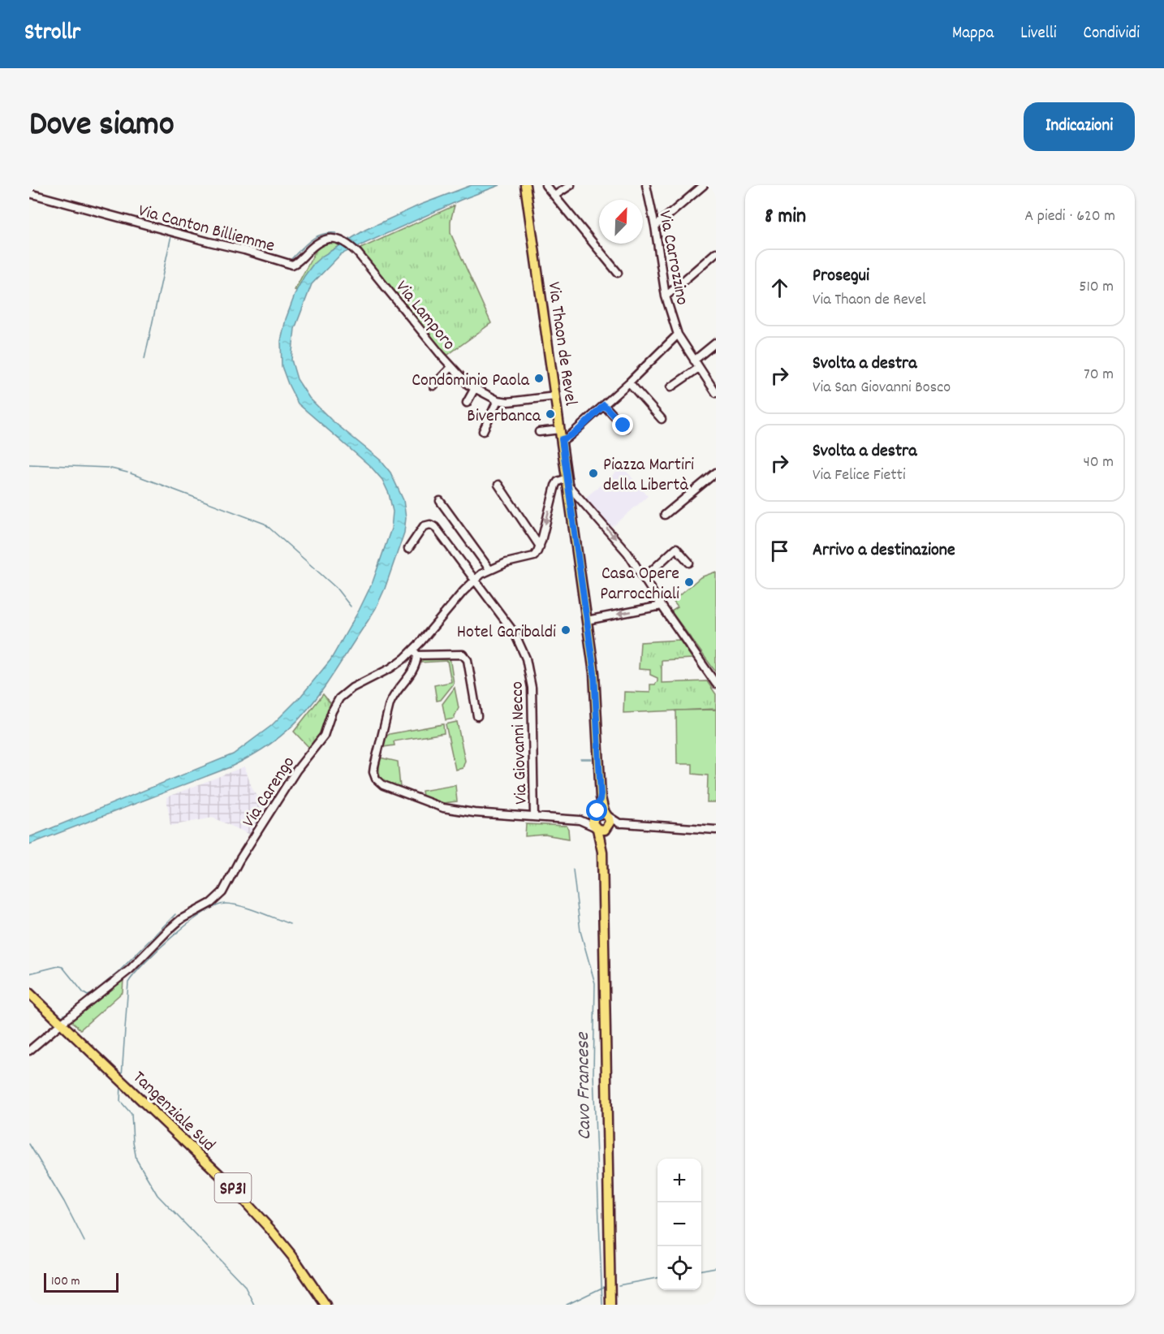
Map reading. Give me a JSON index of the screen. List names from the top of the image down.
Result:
{
  "streets": {
    "main road": ["Via Thaon de Revel", "Tangenziale Sud", "SP31"],
    "street": [
      "Via Canton Billiemme",
      "Via Carrozzino",
      "Via Lamporo",
      "Via Giovanni Necco",
      "Via Carengo"
    ]
  },
  "crossings": [
    ["Via Canton Billiemme", "Via Lamporo"],
    ["Via Lamporo", "Via Thaon de Revel"],
    ["Via Giovanni Necco", "Via Carengo"],
    ["Via Carengo", "Tangenziale Sud"]
  ],
  "water": ["Cavo Francese"],
  "places": [
    "Condominio Paola",
    "Biverbanca",
    "Piazza Martiri della Libertà",
    "Casa Opere Parrocchiali",
    "Hotel Garibaldi"
  ],
  "scale_bar": "100 m",
  "north": "top right",
  "page": {
    "header": "Strollr",
    "nav": ["Mappa", "Livelli", "Condividi"],
    "title": "Dove siamo",
    "buttons": "Indicazioni",
    "heading": ["8 min", "A piedi · 620 m"],
    "list": [
      ["Prosegui", "Via Thaon de Revel", "510 m"],
      ["Svolta a destra", "Via San Giovanni Bosco", "70 m"],
      ["Svolta a destra", "Via Felice Fietti", "40 m"],
      "Arrivo a destinazione"
    ],
    "map_buttons": ["+", "−"],
    "scale": "100 m"
  }
}
